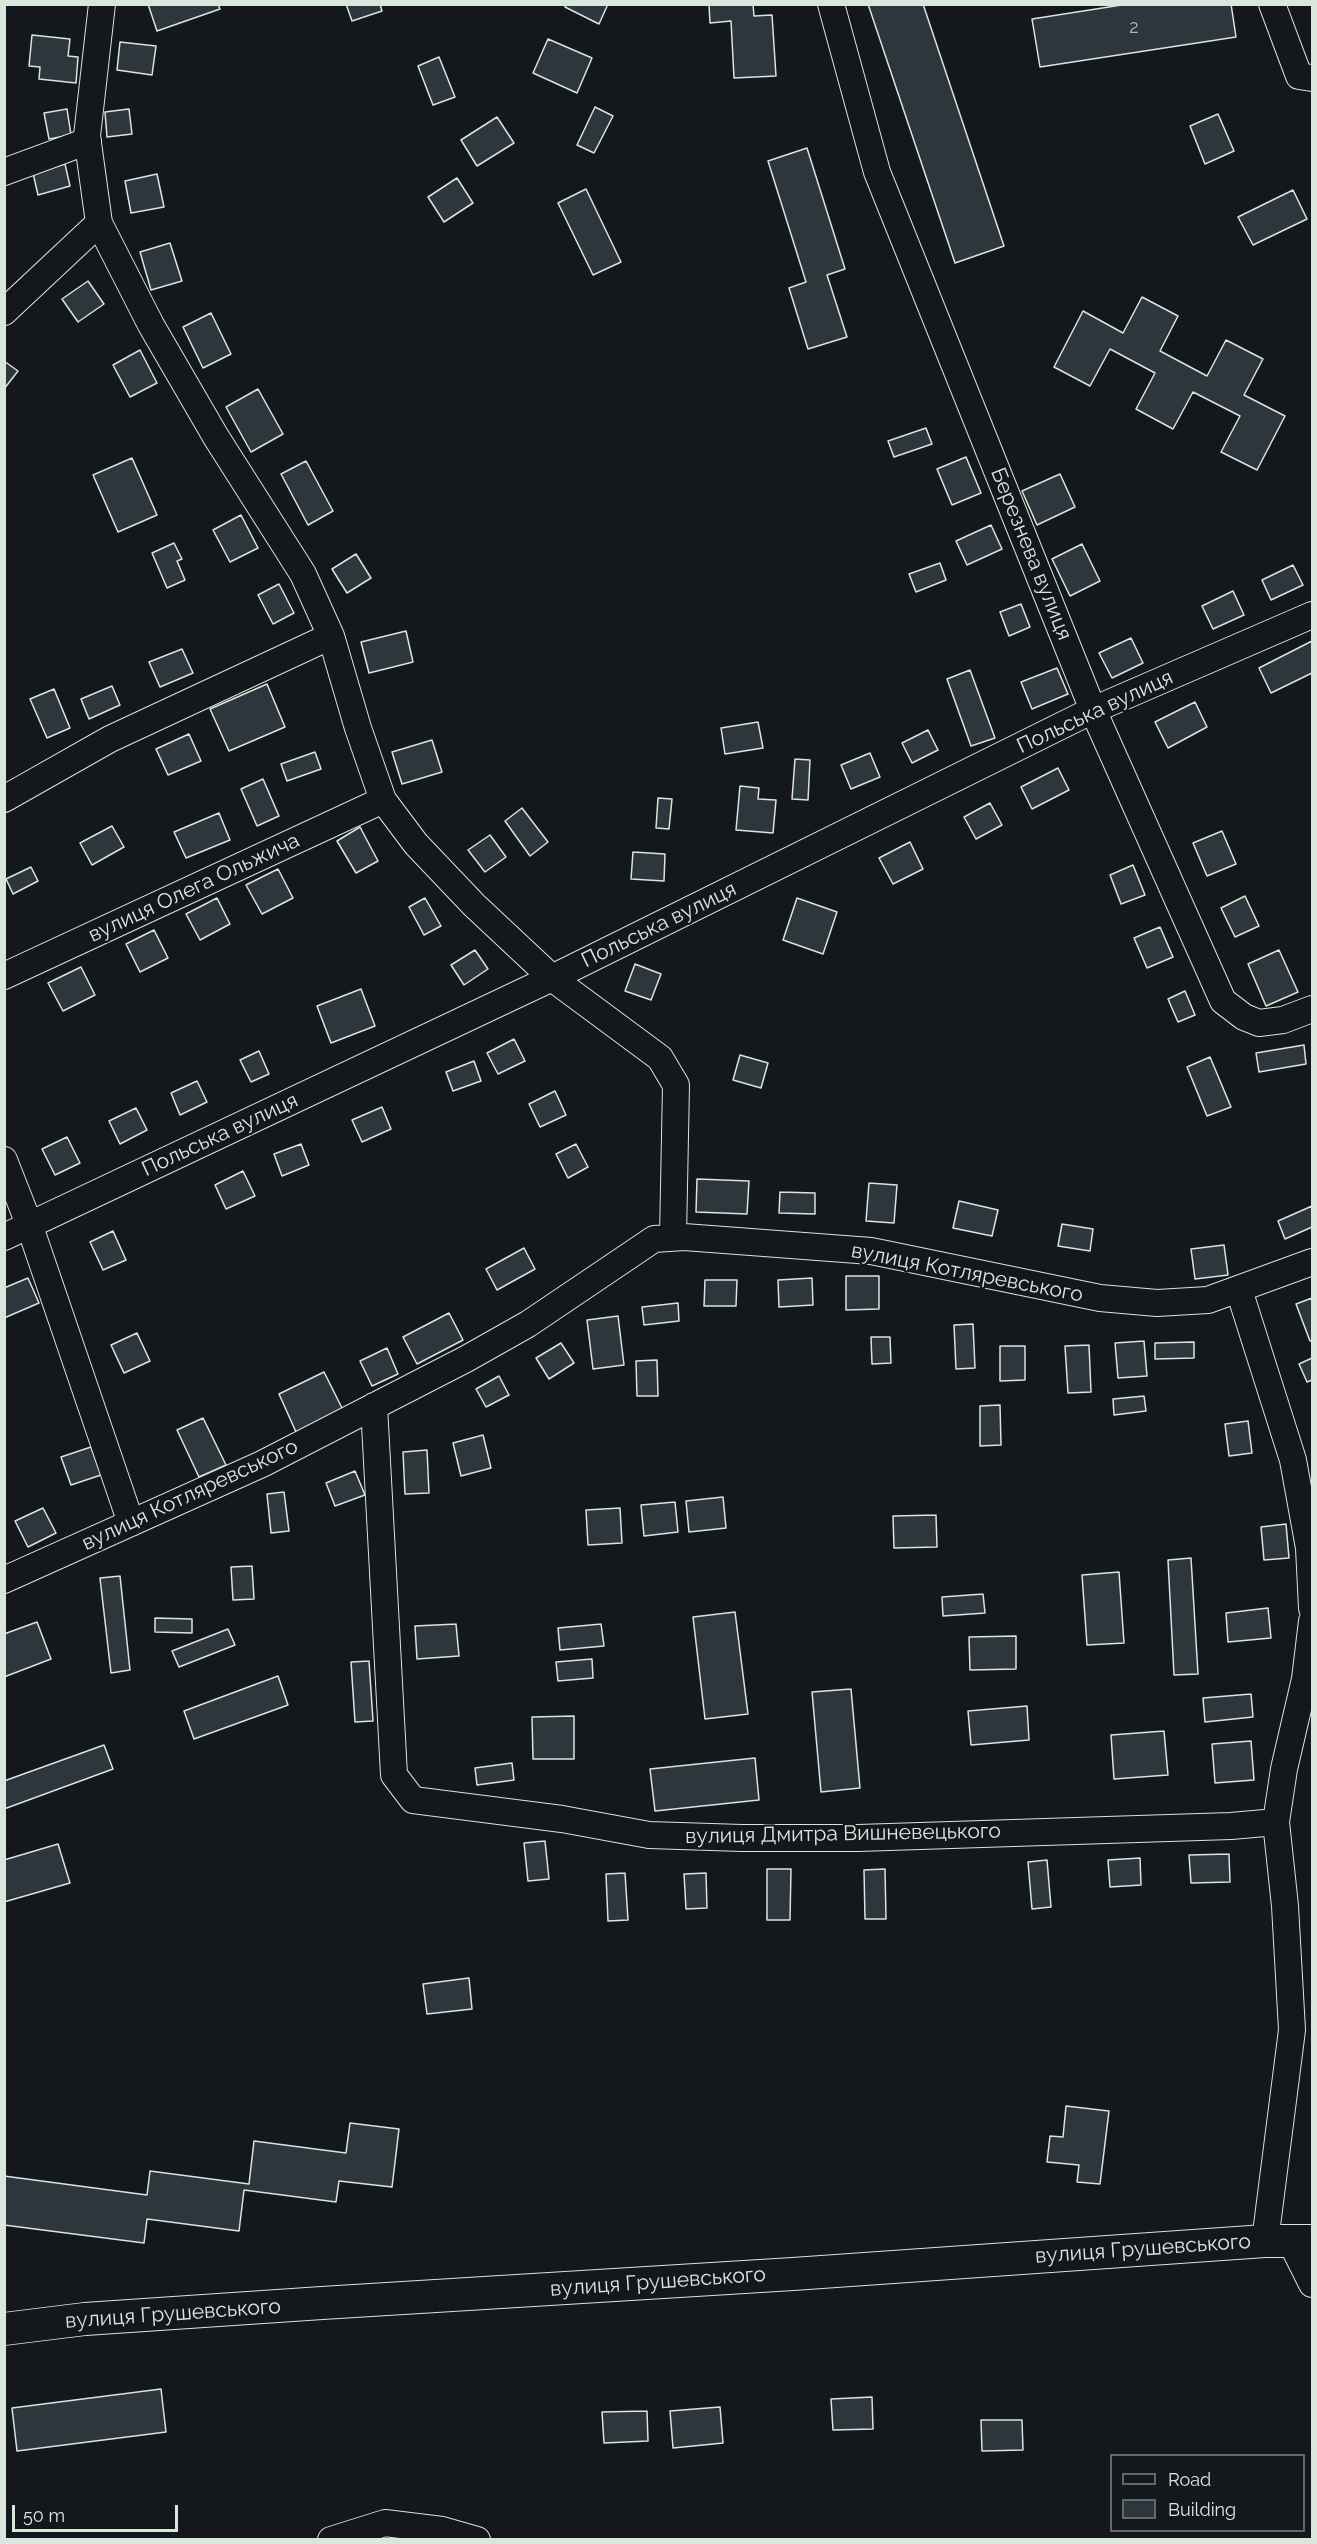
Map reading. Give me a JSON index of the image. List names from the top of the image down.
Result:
{
  "streets": {
    "main road": ["вулиця Грушевського"],
    "street": [
      "Березнева вулиця",
      "Польська вулиця",
      "вулиця Олега Ольжича",
      "вулиця Котляревського",
      "вулиця Дмитра Вишневецького"
    ]
  },
  "crossings": [
    ["Березнева вулиця", "Польська вулиця"],
    ["вулиця Котляревського", "вулиця Дмитра Вишневецького"]
  ],
  "house_numbers": ["2"],
  "legend": ["Road", "Building"],
  "scale_bar": "50 m"
}
